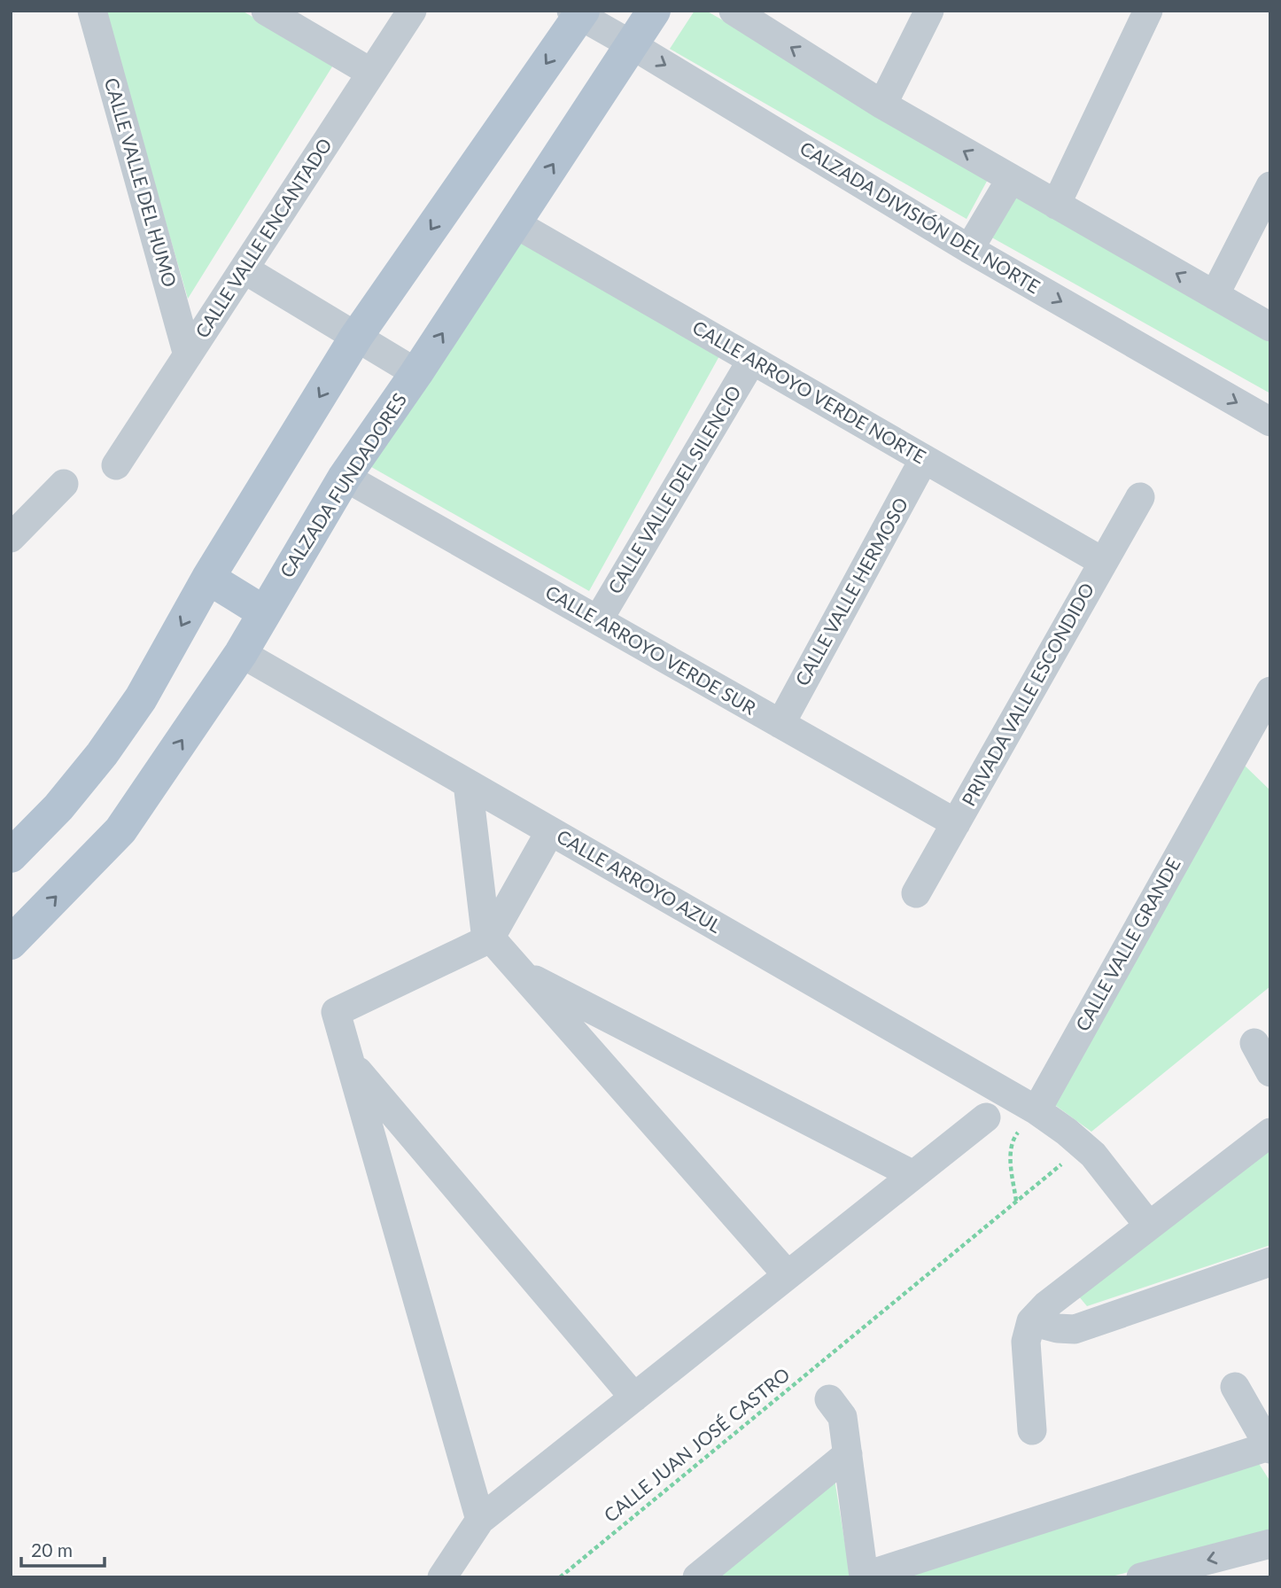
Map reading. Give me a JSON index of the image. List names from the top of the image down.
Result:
{
  "streets": {
    "main road": ["CALZADA FUNDADORES"],
    "street": [
      "CALLE VALLE DEL HUMO",
      "CALZADA DIVISIÓN DEL NORTE",
      "CALLE VALLE ENCANTADO",
      "CALLE ARROYO VERDE NORTE",
      "CALLE VALLE DEL SILENCIO",
      "CALLE VALLE HERMOSO",
      "CALLE ARROYO VERDE SUR",
      "PRIVADA VALLE ESCONDIDO",
      "CALLE ARROYO AZUL",
      "CALLE VALLE GRANDE"
    ],
    "path": ["CALLE JUAN JOSÉ CASTRO"]
  },
  "crossings": [
    ["CALLE VALLE DEL HUMO", "CALLE VALLE ENCANTADO"],
    ["CALZADA DIVISIÓN DEL NORTE", "CALZADA FUNDADORES"],
    ["CALLE ARROYO VERDE NORTE", "CALZADA FUNDADORES"],
    ["CALLE ARROYO VERDE NORTE", "CALLE VALLE DEL SILENCIO"],
    ["CALLE ARROYO VERDE NORTE", "CALLE VALLE HERMOSO"],
    ["CALLE ARROYO VERDE NORTE", "PRIVADA VALLE ESCONDIDO"],
    ["CALZADA FUNDADORES", "CALLE ARROYO VERDE SUR"],
    ["CALZADA FUNDADORES", "CALLE ARROYO AZUL"],
    ["CALLE VALLE DEL SILENCIO", "CALLE ARROYO VERDE SUR"],
    ["CALLE VALLE HERMOSO", "CALLE ARROYO VERDE SUR"],
    ["CALLE ARROYO VERDE SUR", "PRIVADA VALLE ESCONDIDO"],
    ["CALLE ARROYO AZUL", "CALLE VALLE GRANDE"]
  ],
  "scale_bar": "20 m"
}
